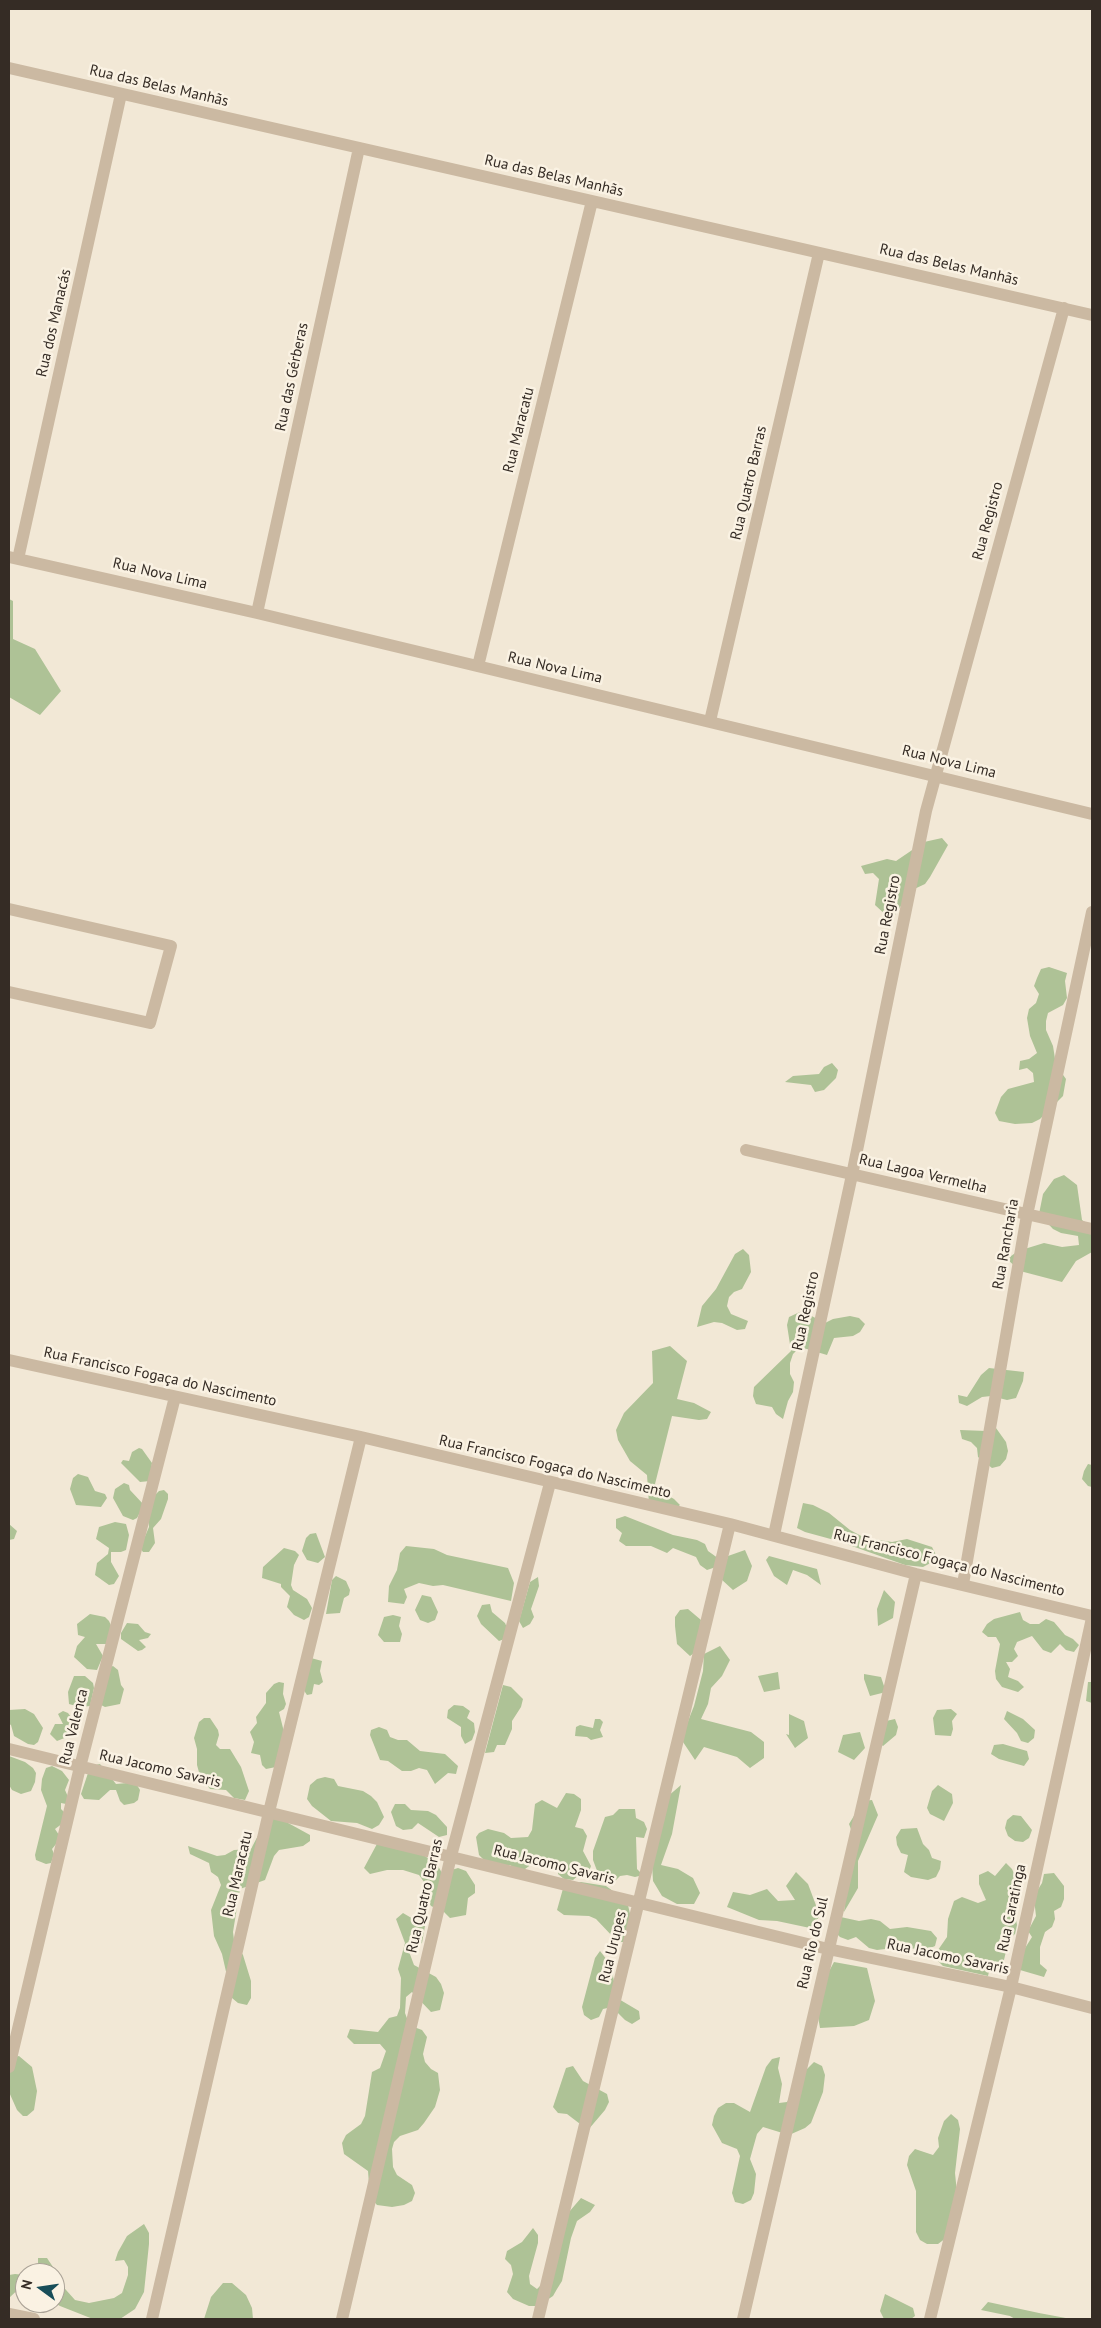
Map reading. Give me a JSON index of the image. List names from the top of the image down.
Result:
{
  "streets": {
    "street": [
      "Rua das Belas Manhãs",
      "Rua dos Manacás",
      "Rua das Gérberas",
      "Rua Maracatu",
      "Rua Quatro Barras",
      "Rua Registro",
      "Rua Nova Lima",
      "Rua Lagoa Vermelha",
      "Rua Rancharia",
      "Rua Francisco Fogaça do Nascimento",
      "Rua Valenca",
      "Rua Jacomo Savaris",
      "Rua Caratinga",
      "Rua Rio do Sul",
      "Rua Urupes"
    ]
  },
  "crossings": [
    ["Rua das Belas Manhãs", "Rua dos Manacás"],
    ["Rua das Belas Manhãs", "Rua das Gérberas"],
    ["Rua das Belas Manhãs", "Rua Maracatu"],
    ["Rua das Belas Manhãs", "Rua Quatro Barras"],
    ["Rua das Belas Manhãs", "Rua Registro"],
    ["Rua dos Manacás", "Rua Nova Lima"],
    ["Rua das Gérberas", "Rua Nova Lima"],
    ["Rua Maracatu", "Rua Nova Lima"],
    ["Rua Maracatu", "Rua Francisco Fogaça do Nascimento"],
    ["Rua Maracatu", "Rua Jacomo Savaris"],
    ["Rua Quatro Barras", "Rua Nova Lima"],
    ["Rua Quatro Barras", "Rua Francisco Fogaça do Nascimento"],
    ["Rua Quatro Barras", "Rua Jacomo Savaris"],
    ["Rua Registro", "Rua Nova Lima"],
    ["Rua Registro", "Rua Lagoa Vermelha"],
    ["Rua Registro", "Rua Francisco Fogaça do Nascimento"],
    ["Rua Lagoa Vermelha", "Rua Rancharia"],
    ["Rua Rancharia", "Rua Francisco Fogaça do Nascimento"],
    ["Rua Francisco Fogaça do Nascimento", "Rua Valenca"],
    ["Rua Francisco Fogaça do Nascimento", "Rua Caratinga"],
    ["Rua Francisco Fogaça do Nascimento", "Rua Rio do Sul"],
    ["Rua Francisco Fogaça do Nascimento", "Rua Urupes"],
    ["Rua Valenca", "Rua Jacomo Savaris"],
    ["Rua Jacomo Savaris", "Rua Caratinga"],
    ["Rua Jacomo Savaris", "Rua Rio do Sul"],
    ["Rua Jacomo Savaris", "Rua Urupes"]
  ],
  "north": "left"
}
